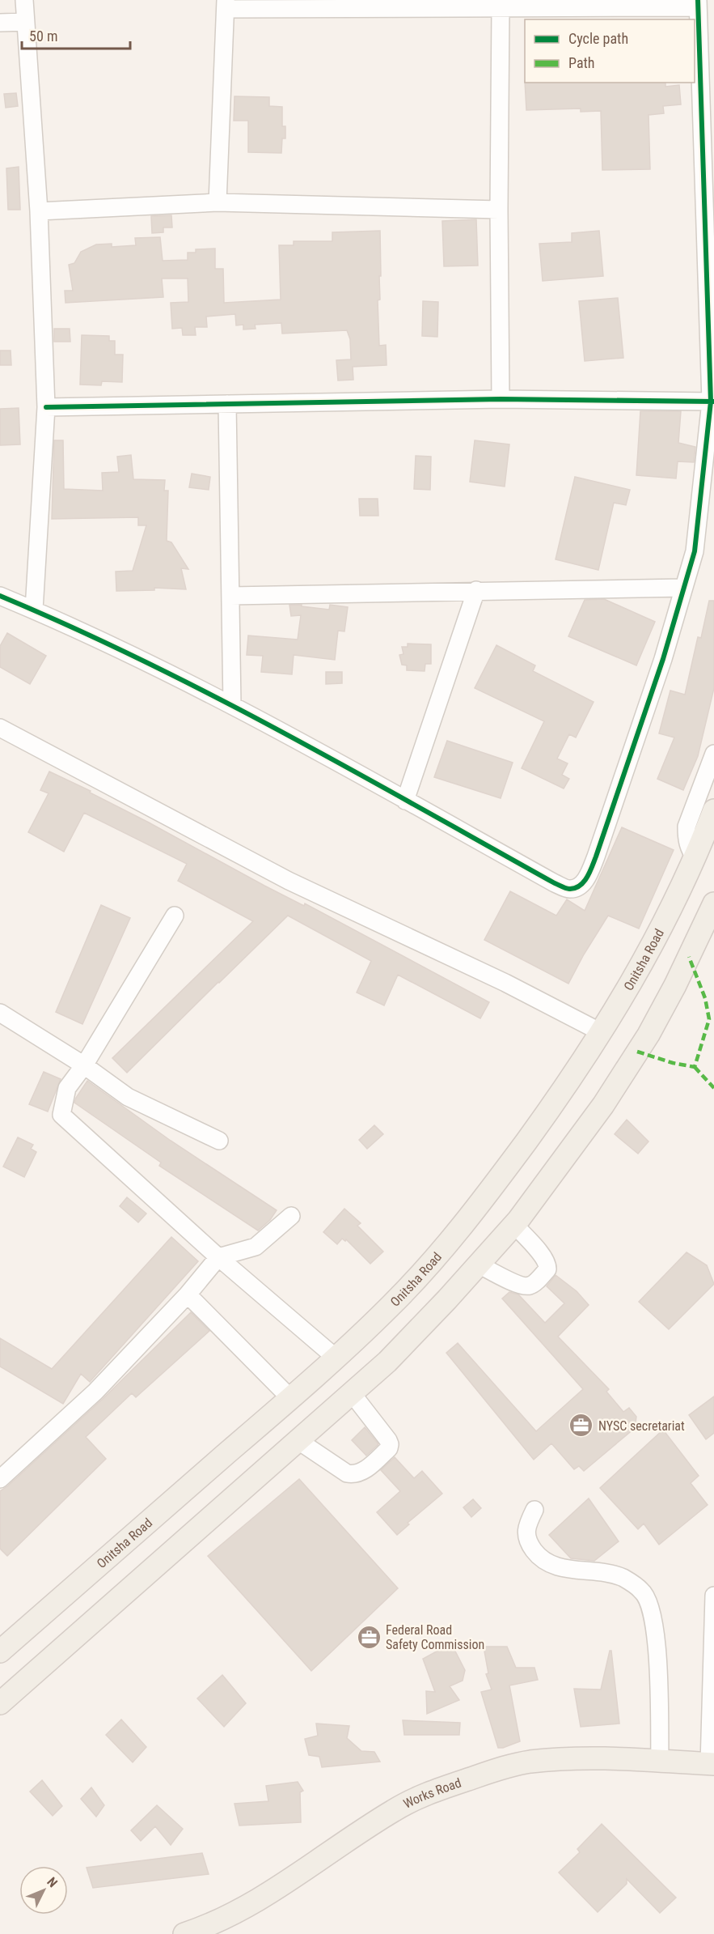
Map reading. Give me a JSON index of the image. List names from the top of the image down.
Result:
{
  "streets": {
    "main road": ["Onitsha Road", "Works Road"]
  },
  "places": {
    "office": ["NYSC secretariat", "Federal Road Safety Commission"]
  },
  "legend": ["Cycle path", "Path"],
  "scale_bar": "50 m",
  "north": "top right"
}
